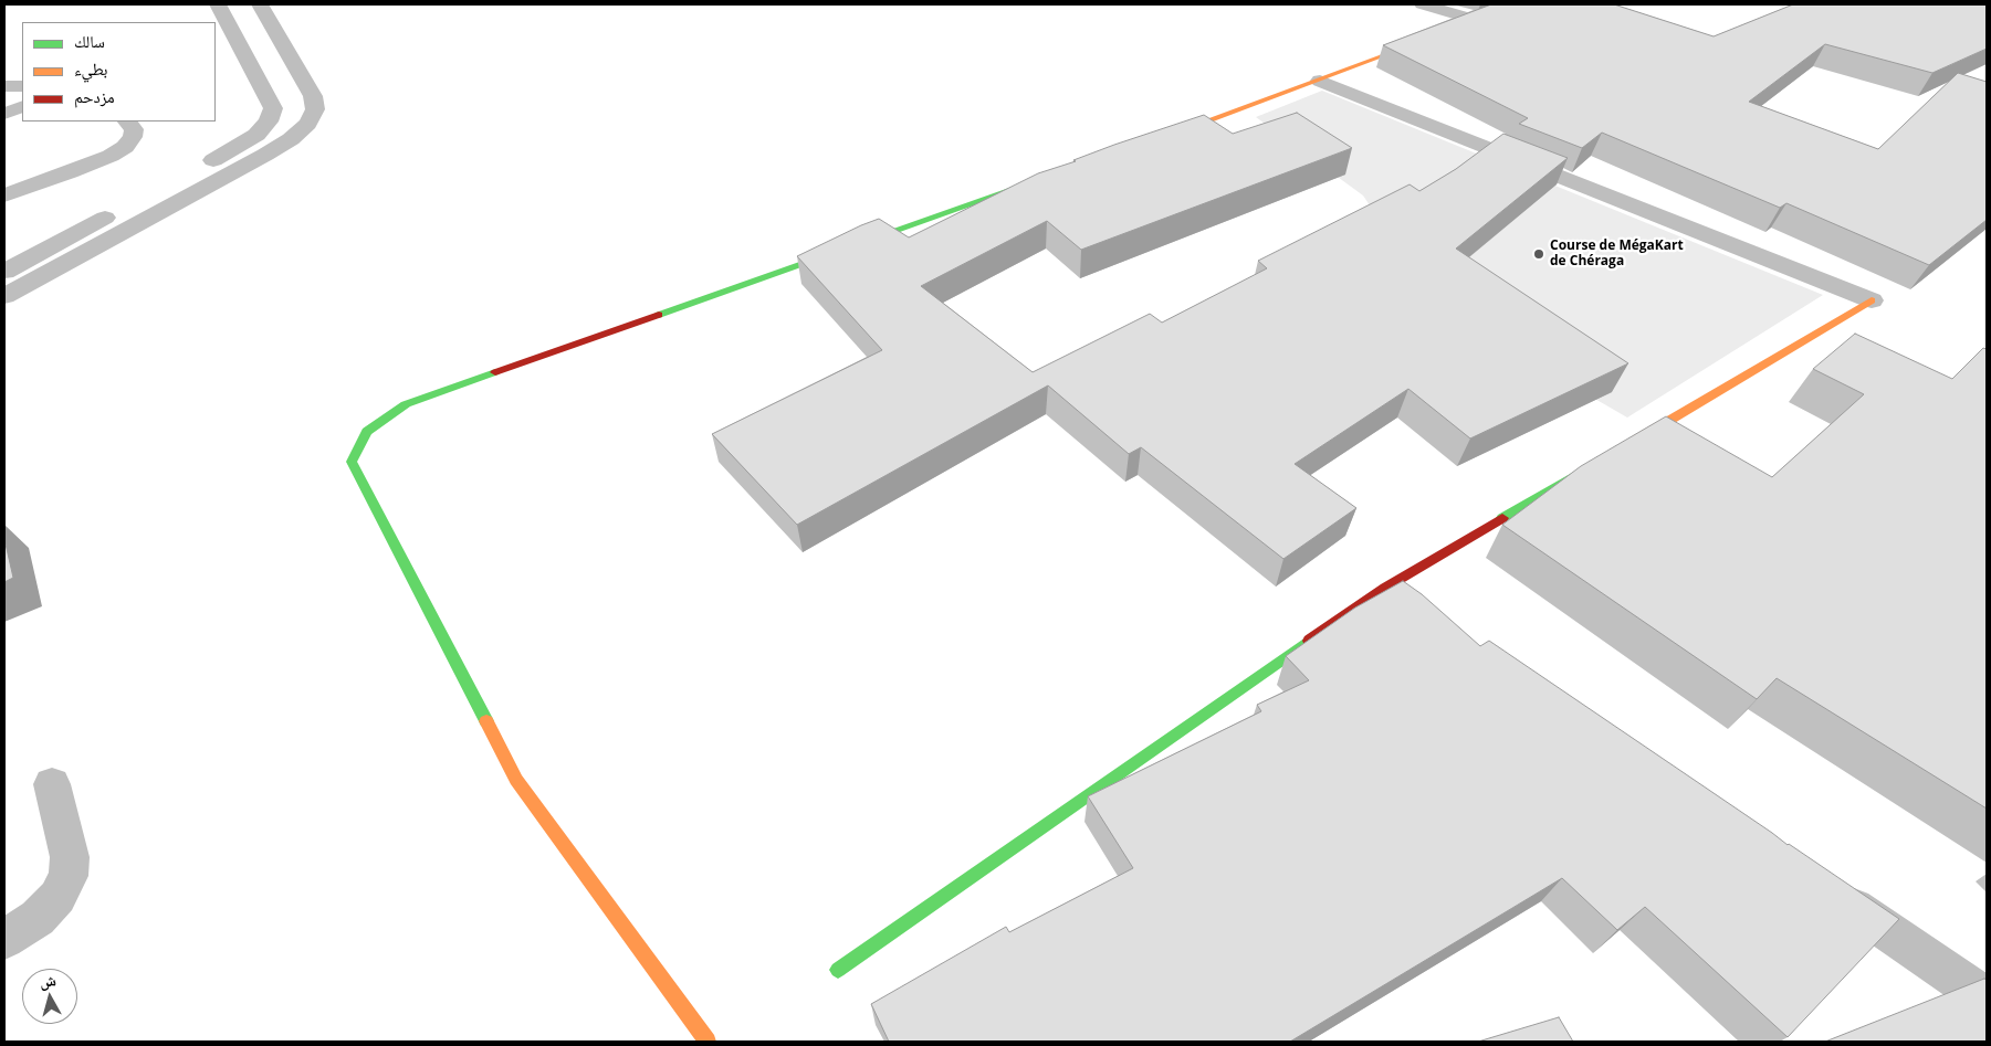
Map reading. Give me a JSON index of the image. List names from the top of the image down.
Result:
{
  "places": ["Course de MégaKart de Chéraga"],
  "legend": ["سالك", "بطيء", "مزدحم"],
  "north": "top"
}
